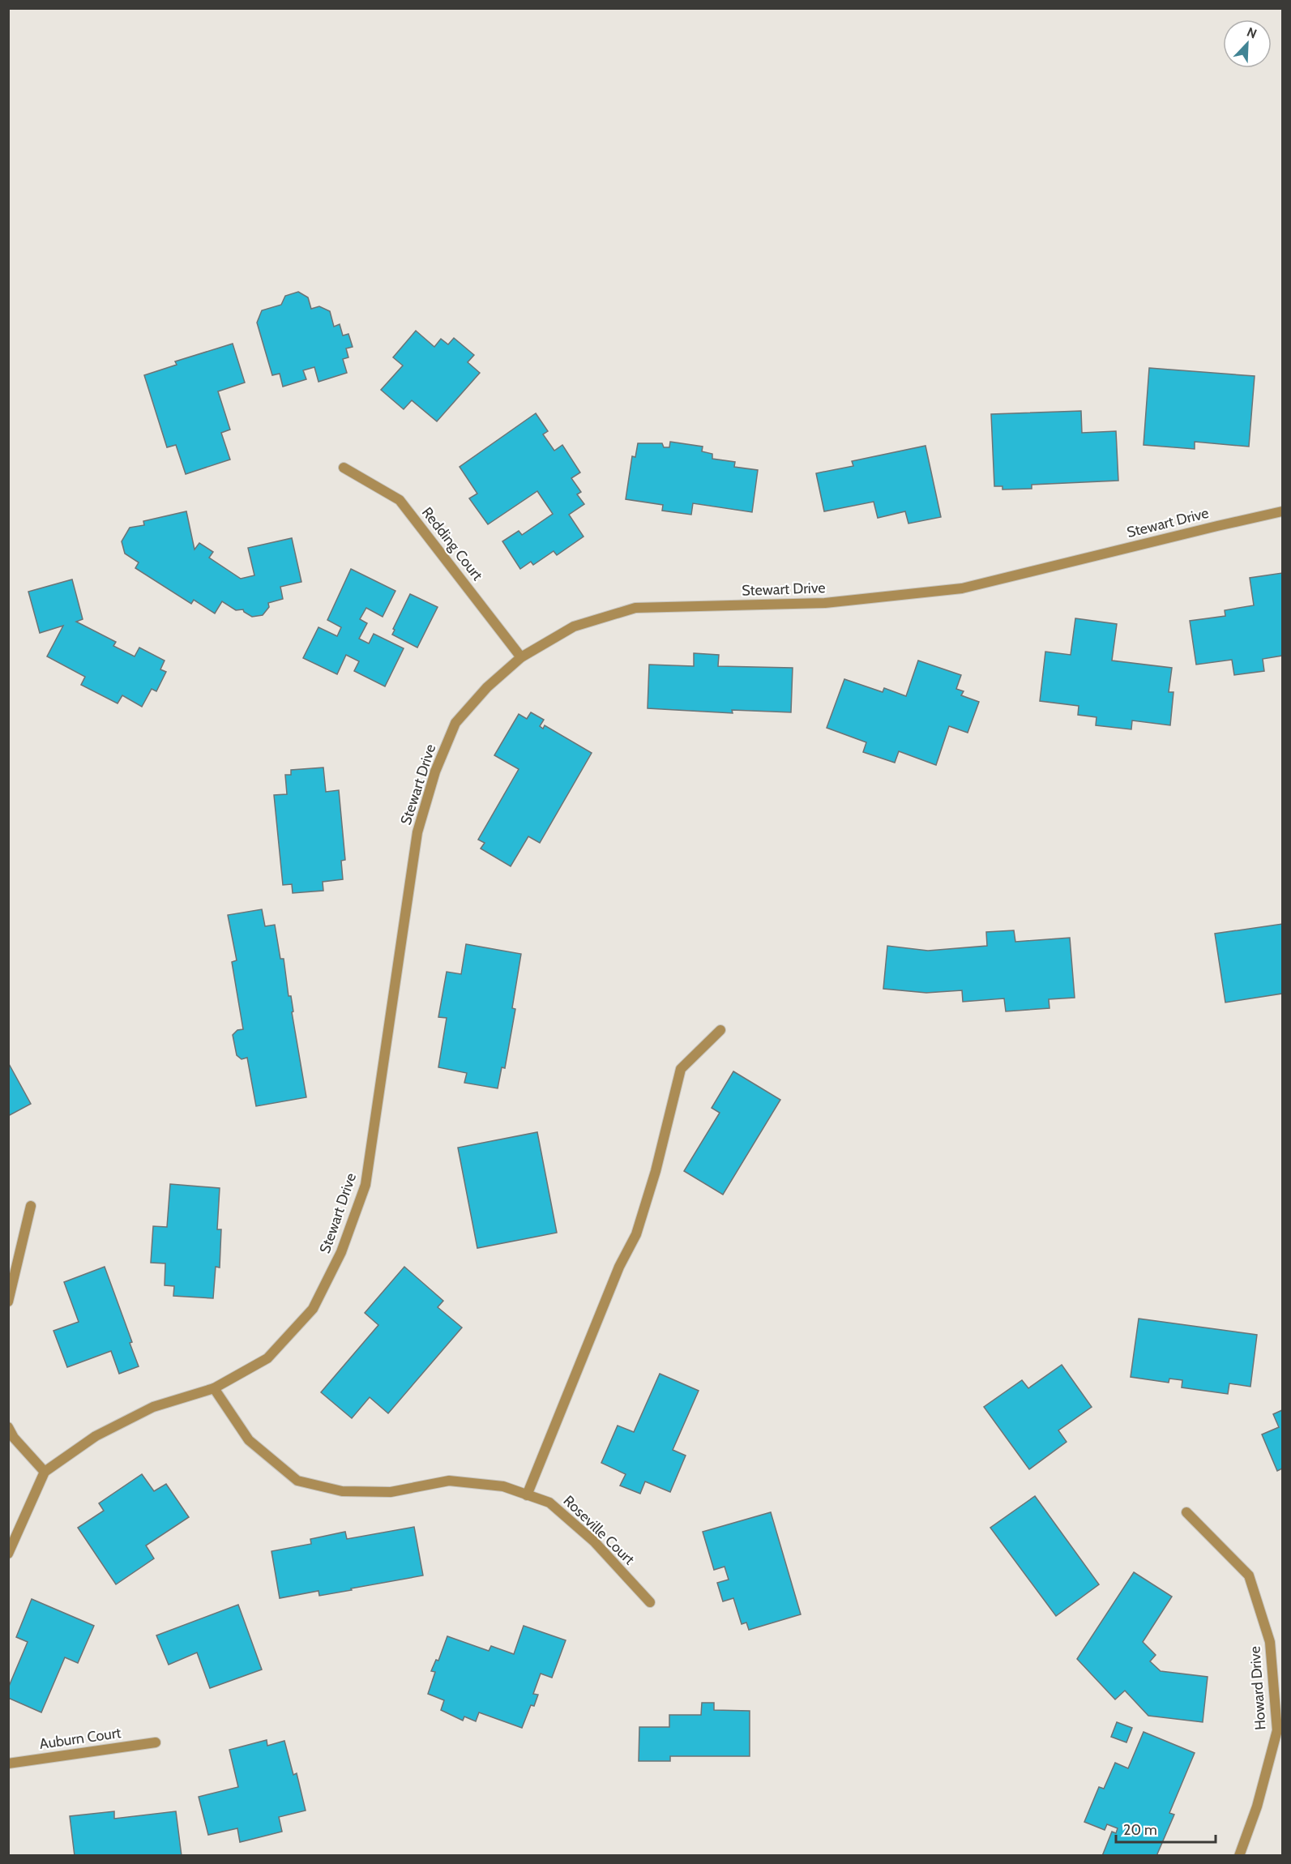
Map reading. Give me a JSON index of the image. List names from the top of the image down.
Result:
{
  "streets": {
    "street": [
      "Stewart Drive",
      "Redding Court",
      "Roseville Court",
      "Howard Drive",
      "Auburn Court"
    ]
  },
  "crossings": [
    ["Stewart Drive", "Redding Court"],
    ["Stewart Drive", "Roseville Court"]
  ],
  "scale_bar": "20 m",
  "north": "top right"
}
